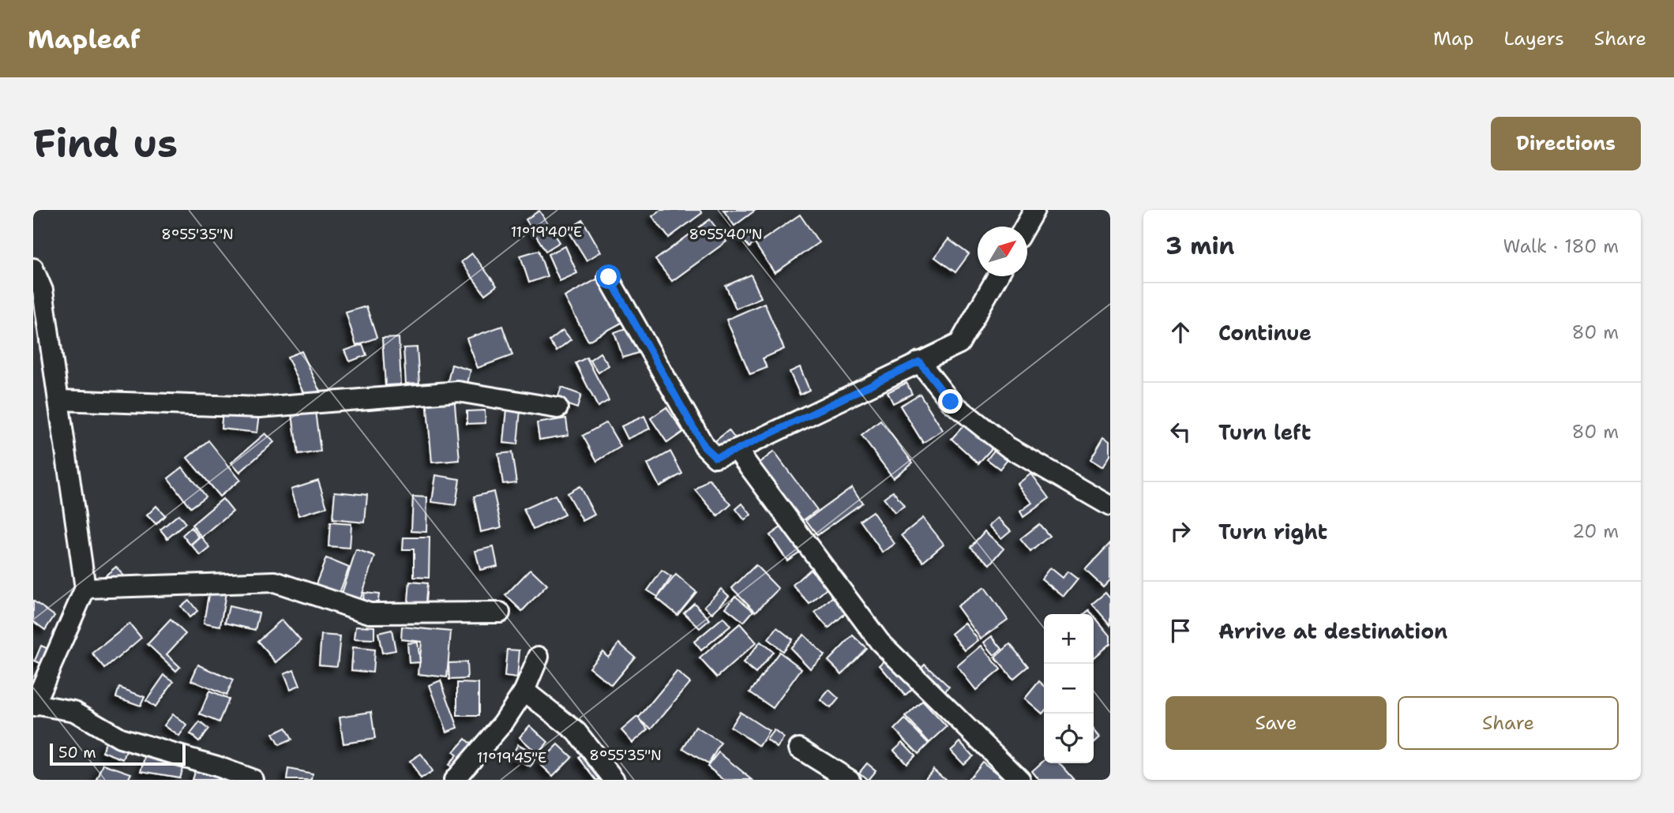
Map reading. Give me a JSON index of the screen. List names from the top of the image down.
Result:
{
  "scale_bar": "50 m",
  "north": "top right",
  "page": {
    "header": "Mapleaf",
    "nav": ["Map", "Layers", "Share"],
    "buttons": [
      "Directions",
      ["Save", "Share"]
    ],
    "title": "Find us",
    "heading": ["3 min", "Walk · 180 m"],
    "list": [
      ["Continue", "80 m"],
      ["Turn left", "80 m"],
      ["Turn right", "20 m"],
      "Arrive at destination"
    ],
    "map_buttons": ["+", "−"],
    "scale": "50 m"
  },
  "coordinates": [
    "11°19'40\"E",
    "8°55'35\"N",
    "8°55'40\"N",
    "11°19'45\"E"
  ]
}
